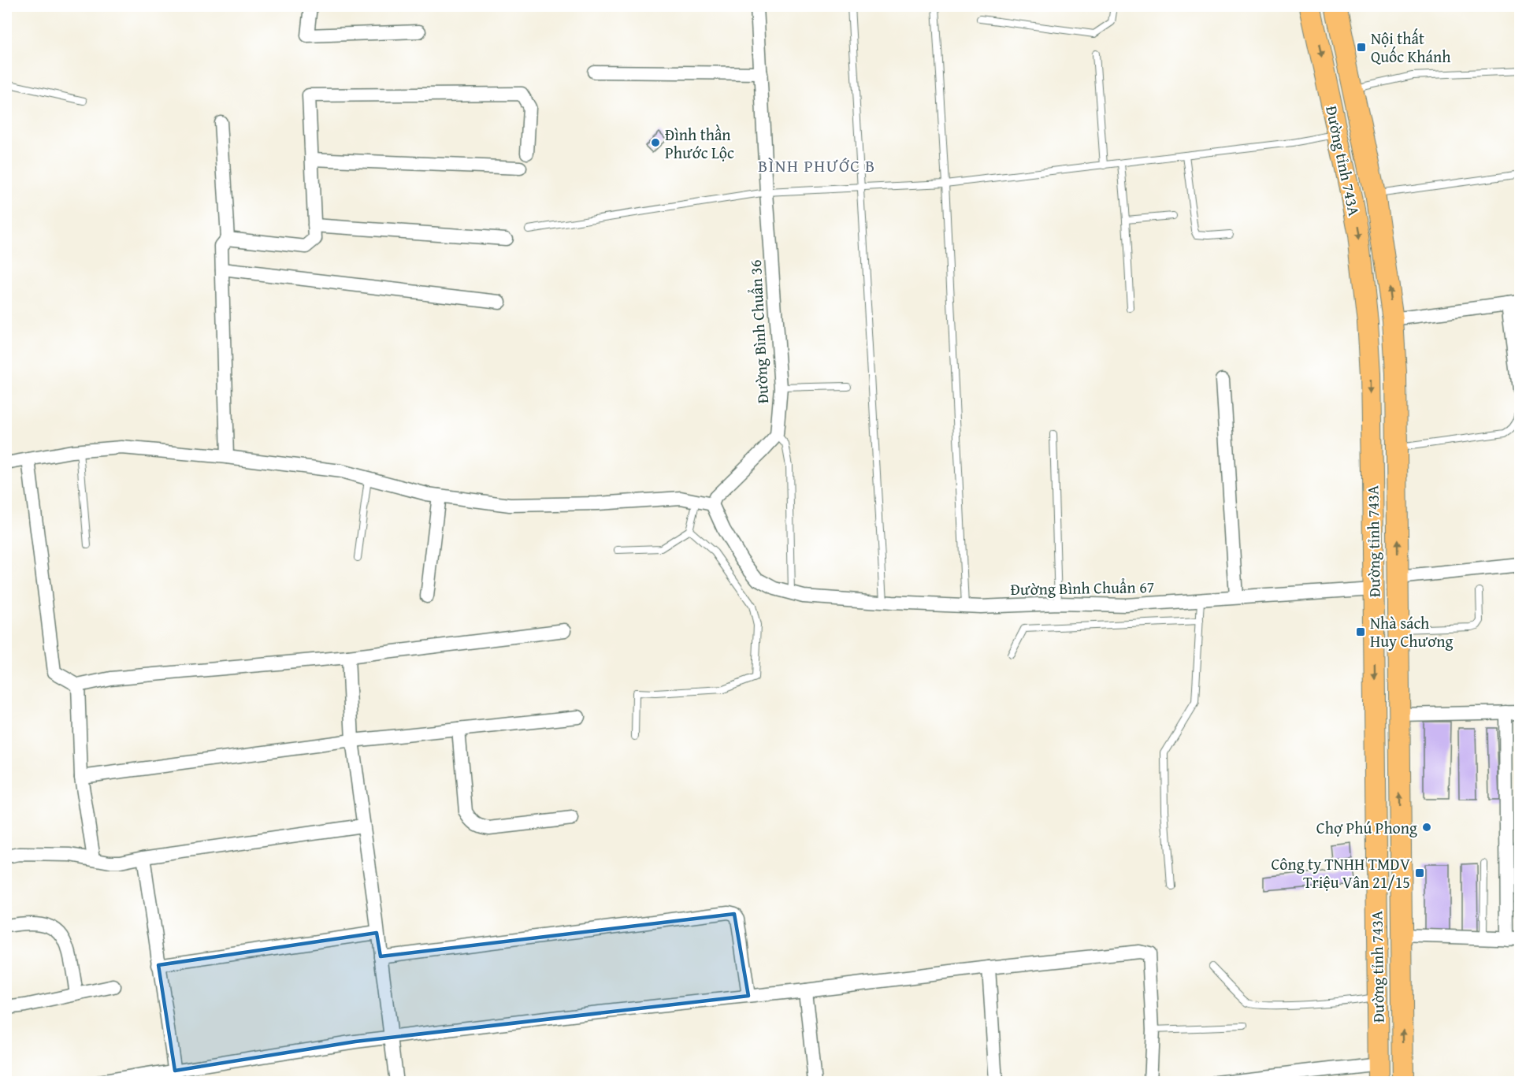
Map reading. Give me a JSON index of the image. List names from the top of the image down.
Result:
{
  "streets": {
    "main road": ["Đường tỉnh 743A"],
    "street": ["Đường Bình Chuẩn 36", "Đường Bình Chuẩn 67"]
  },
  "crossings": [
    ["Đường tỉnh 743A", "Đường Bình Chuẩn 67"]
  ],
  "districts": ["BÌNH PHƯỚC B"],
  "places": {
    "transit": ["Nội thất Quốc Khánh", "Nhà sách Huy Chương", "Công ty TNHH TMDV Triệu Vân 21/15"],
    "other": ["Đình thần Phước Lộc", "Chợ Phú Phong"]
  }
}
